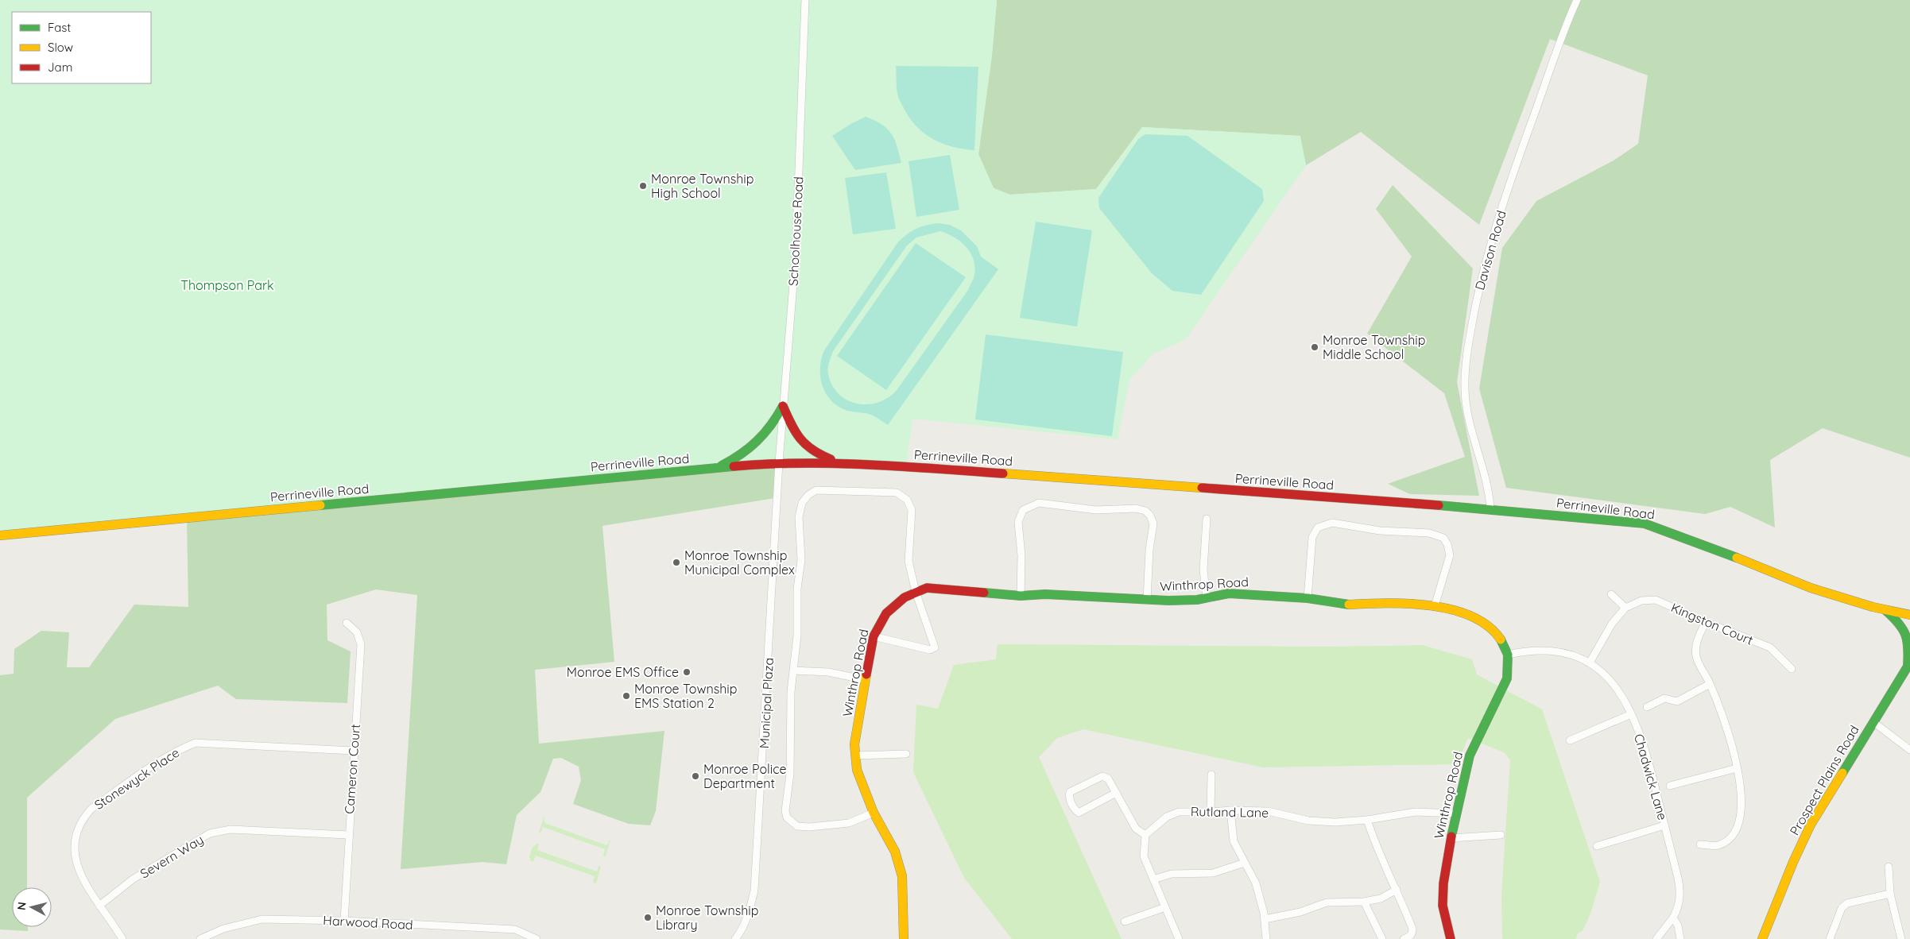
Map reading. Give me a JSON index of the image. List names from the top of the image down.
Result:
{
  "streets": {
    "street": [
      "Schoolhouse Road",
      "Davison Road",
      "Perrineville Road",
      "Winthrop Road",
      "Kingston Court",
      "Municipal Plaza",
      "Cameron Court",
      "Chadwick Lane",
      "Stonewyck Place",
      "Prospect Plains Road",
      "Rutland Lane",
      "Severn Way",
      "Harwood Road"
    ]
  },
  "crossings": [
    ["Schoolhouse Road", "Perrineville Road"],
    ["Schoolhouse Road", "Municipal Plaza"],
    ["Davison Road", "Perrineville Road"],
    ["Perrineville Road", "Municipal Plaza"],
    ["Winthrop Road", "Chadwick Lane"],
    ["Winthrop Road", "Rutland Lane"],
    ["Kingston Court", "Chadwick Lane"],
    ["Cameron Court", "Stonewyck Place"],
    ["Cameron Court", "Severn Way"],
    ["Cameron Court", "Harwood Road"],
    ["Stonewyck Place", "Severn Way"]
  ],
  "parks": ["Thompson Park"],
  "places": [
    "Monroe Township High School",
    "Monroe Township Middle School",
    "Monroe Township Municipal Complex",
    "Monroe EMS Office",
    "Monroe Township EMS Station 2",
    "Monroe Police Department",
    "Monroe Township Library"
  ],
  "legend": ["Fast", "Slow", "Jam"],
  "north": "left"
}
